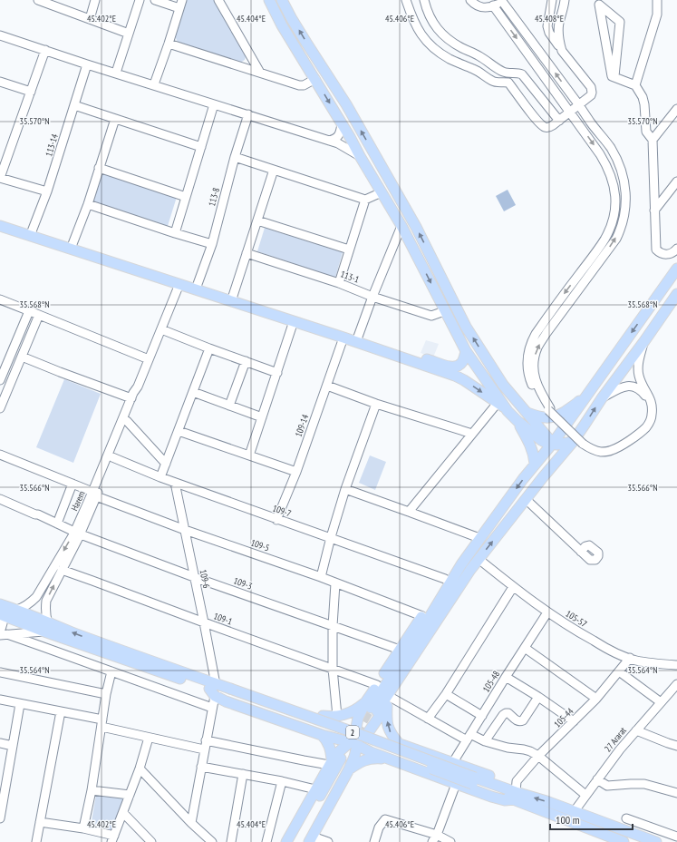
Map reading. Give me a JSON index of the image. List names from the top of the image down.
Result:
{
  "streets": {
    "main road": ["2"],
    "street": [
      "113-14",
      "113-8",
      "113-1",
      "109-14",
      "Harem",
      "109-7",
      "109-5",
      "109-6",
      "109-3",
      "109-1",
      "105-57",
      "105-48",
      "105-44",
      "27 Ararat"
    ]
  },
  "crossings": [
    ["109-14", "109-7"],
    ["Harem", "109-7"],
    ["Harem", "109-5"],
    ["Harem", "109-3"],
    ["Harem", "2"],
    ["109-7", "109-6"],
    ["109-5", "109-6"],
    ["109-6", "109-3"],
    ["109-6", "109-1"],
    ["105-57", "105-48"],
    ["105-57", "105-44"],
    ["105-44", "2"],
    ["2", "27 Ararat"]
  ],
  "scale_bar": "100 m",
  "coordinates": [
    "45.402°E",
    "45.404°E",
    "45.406°E",
    "45.408°E",
    "35.570°N",
    "35.568°N",
    "35.566°N",
    "35.564°N"
  ]
}
